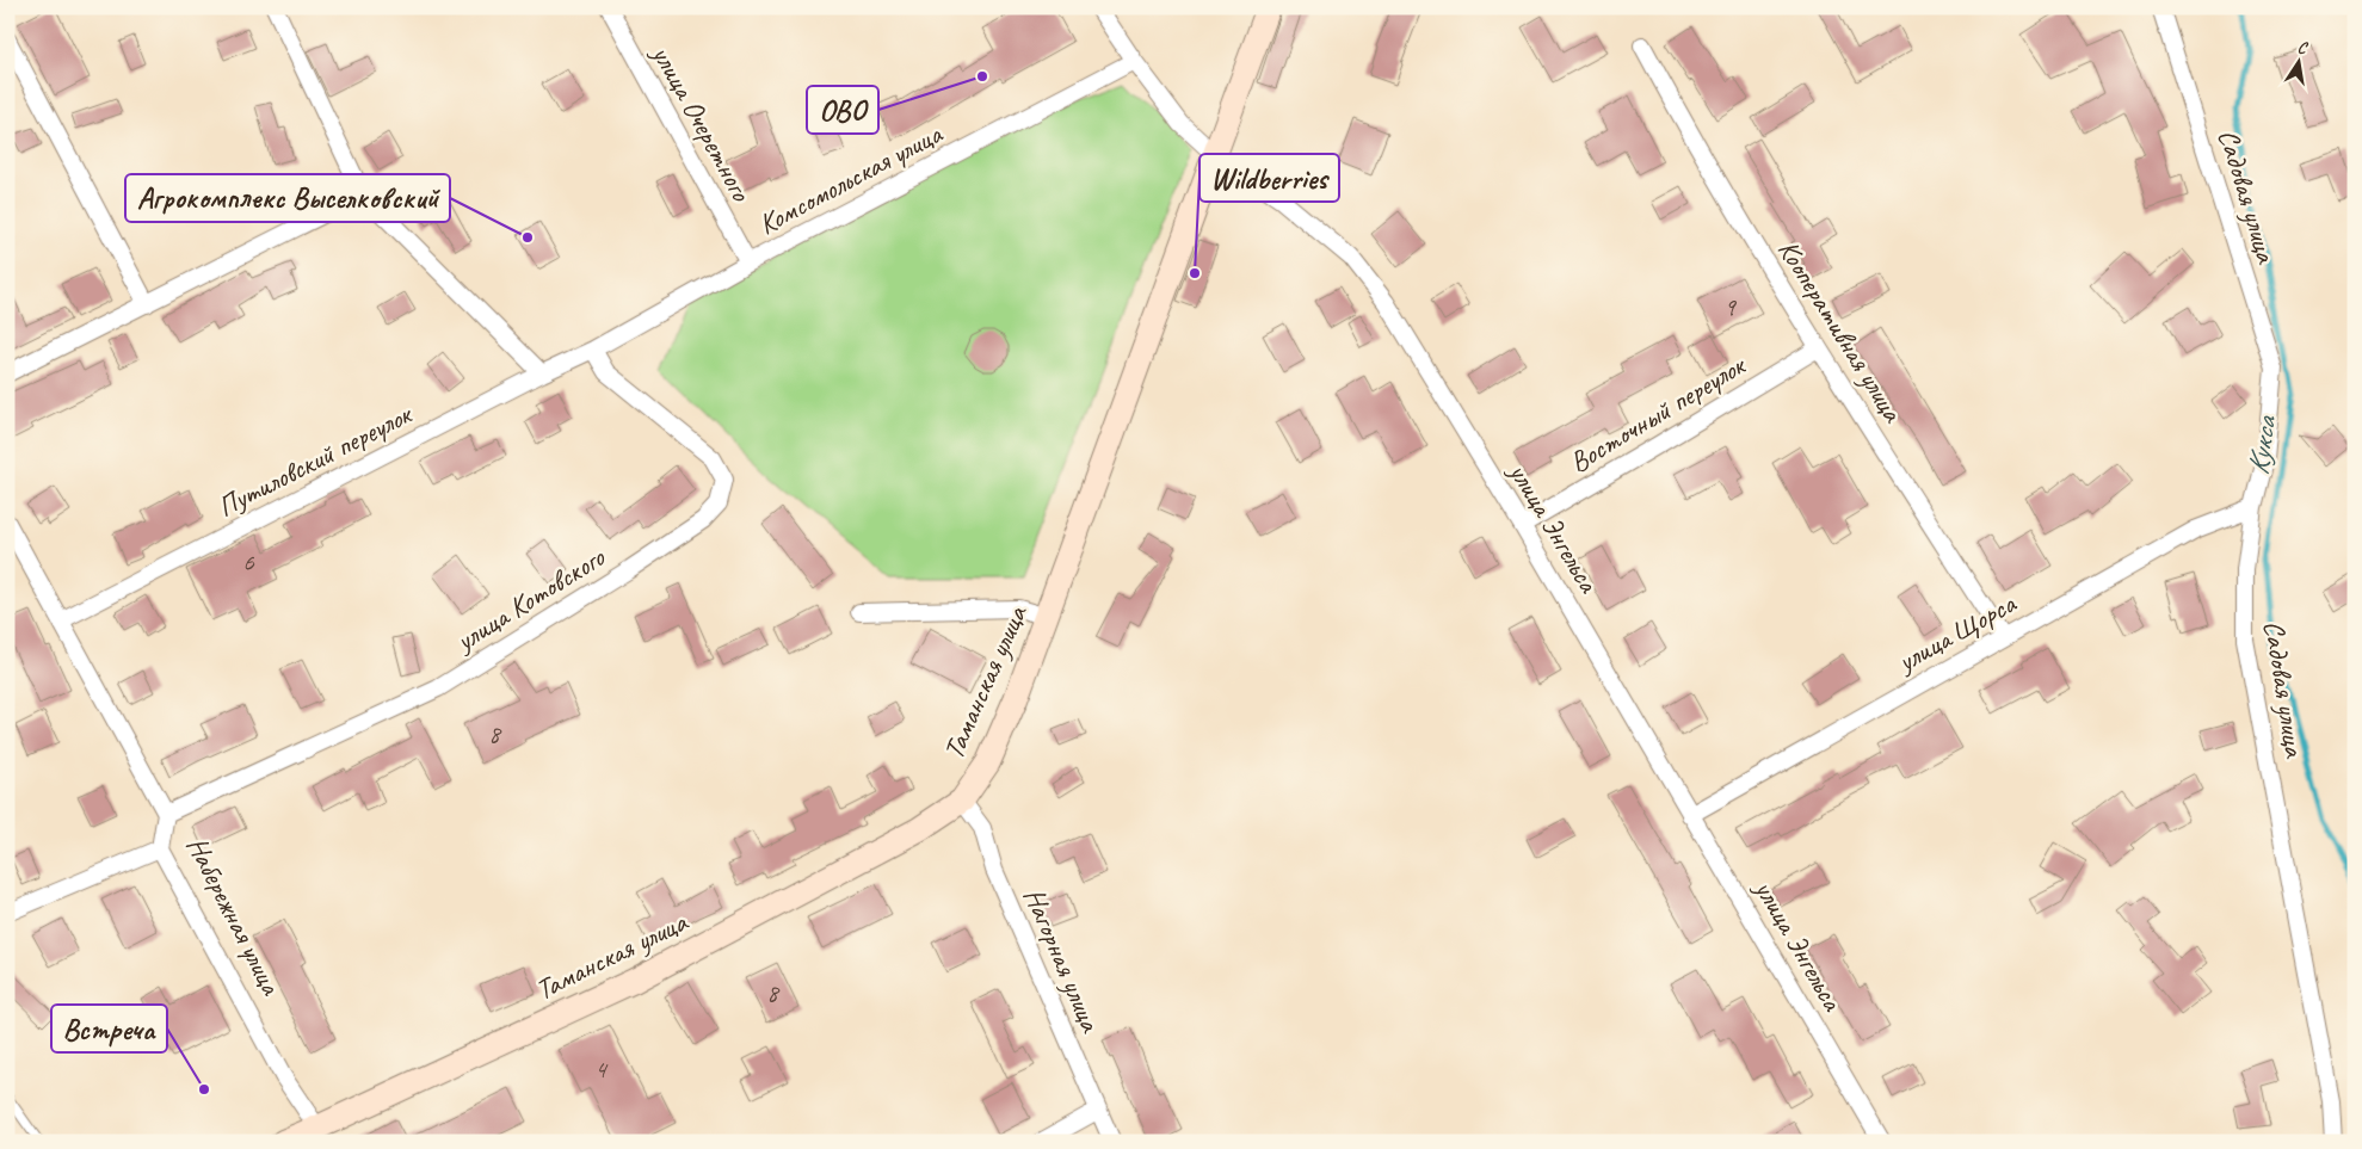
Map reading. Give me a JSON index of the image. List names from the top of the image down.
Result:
{
  "streets": {
    "street": [
      "улица Очеретного",
      "Комсомольская улица",
      "Садовая улица",
      "Кооперативная улица",
      "Восточный переулок",
      "Путиловский переулок",
      "улица Энгельса",
      "улица Котовского",
      "улица Щорса",
      "Таманская улица",
      "Набережная улица",
      "Нагорная улица"
    ]
  },
  "crossings": [
    ["улица Очеретного", "Комсомольская улица"],
    ["Комсомольская улица", "Путиловский переулок"],
    ["Комсомольская улица", "улица Энгельса"],
    ["Комсомольская улица", "улица Котовского"],
    ["Садовая улица", "улица Щорса"],
    ["Кооперативная улица", "Восточный переулок"],
    ["Кооперативная улица", "улица Щорса"],
    ["Восточный переулок", "улица Энгельса"],
    ["Путиловский переулок", "улица Котовского"],
    ["Путиловский переулок", "Набережная улица"],
    ["улица Энгельса", "улица Щорса"],
    ["улица Энгельса", "Таманская улица"],
    ["улица Котовского", "Набережная улица"],
    ["Таманская улица", "Набережная улица"],
    ["Таманская улица", "Нагорная улица"]
  ],
  "water": ["Кукса"],
  "places": [
    "ОВО",
    "Агрокомплекс Выселковский",
    "Wildberries",
    "Встреча"
  ],
  "house_numbers": [
    "9",
    "6",
    "8",
    "8",
    "4"
  ],
  "north": "top"
}
